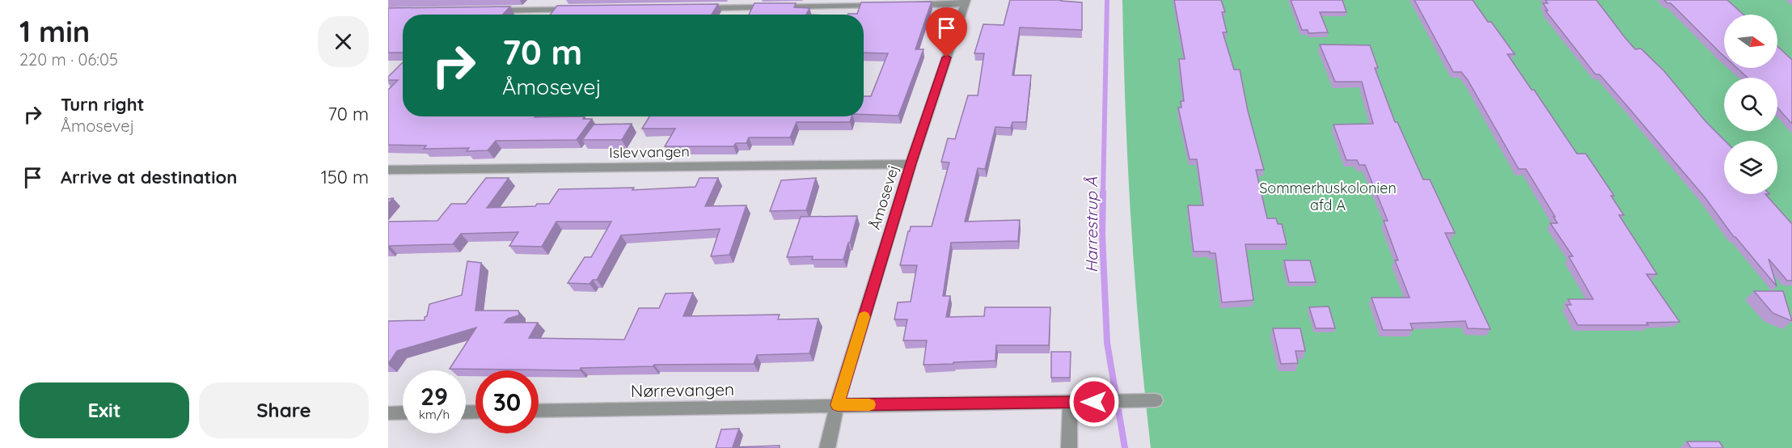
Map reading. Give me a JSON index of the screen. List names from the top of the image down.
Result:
{
  "streets": {
    "street": ["Islevvangen", "Åmosevej", "Nørrevangen"]
  },
  "crossings": [
    ["Islevvangen", "Åmosevej"],
    ["Åmosevej", "Nørrevangen"]
  ],
  "water": ["Harrestrup Å"],
  "parks": ["Sommerhuskolonien afd A"],
  "north": "right",
  "page": {
    "heading": ["1 min", "220 m · 06:05"],
    "turn": ["70 m", "Åmosevej"],
    "list": [
      {
        "name": "Turn right",
        "note": "Åmosevej",
        "value": "70 m"
      },
      {
        "name": "Arrive at destination",
        "value": "150 m"
      }
    ],
    "speed": "29 km/h",
    "limit": "30",
    "buttons": ["Exit", "Share"]
  }
}
